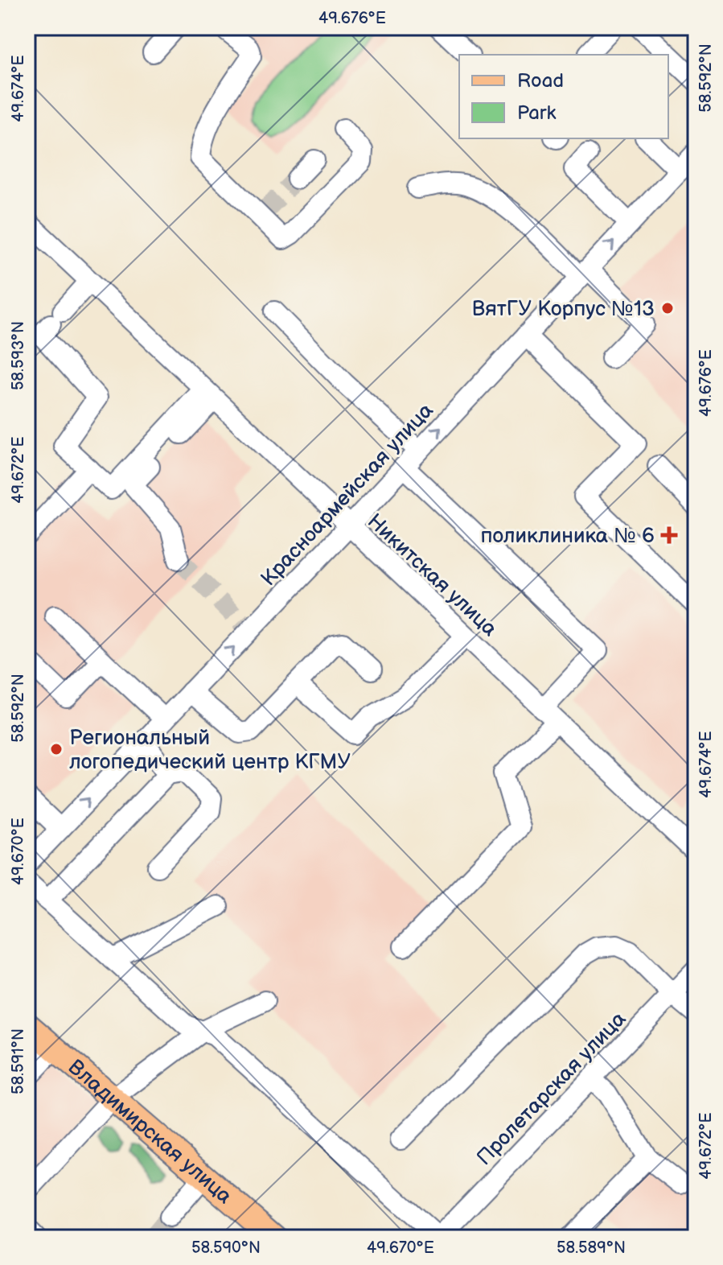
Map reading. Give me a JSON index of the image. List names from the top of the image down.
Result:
{
  "streets": {
    "main road": ["Владимирская улица"],
    "street": ["Красноармейская улица", "Никитская улица", "Пролетарская улица"]
  },
  "crossings": [
    ["Красноармейская улица", "Никитская улица"]
  ],
  "one_way": ["Красноармейская улица"],
  "places": {
    "other": ["ВятГУ Корпус №13", "Региональный логопедический центр КГМУ"],
    "health": ["поликлиника № 6"]
  },
  "legend": ["Road", "Park"],
  "coordinates": [
    "49.676°E",
    "58.592°N",
    "49.674°E",
    "58.593°N",
    "49.672°E",
    "49.670°E",
    "58.591°N",
    "58.590°N",
    "58.589°N"
  ]
}
